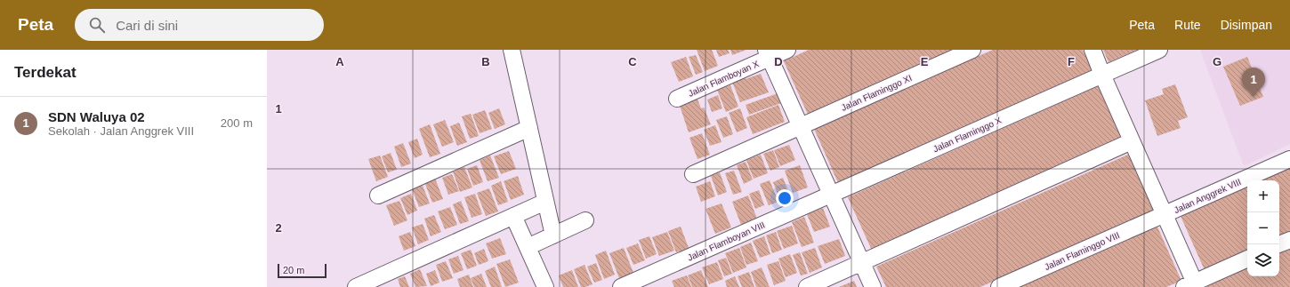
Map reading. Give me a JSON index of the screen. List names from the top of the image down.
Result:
{
  "streets": {
    "street": [
      "Jalan Flamboyan X",
      "Jalan Flaminggo XI",
      "Jalan Flaminggo X",
      "Jalan Anggrek VIII",
      "Jalan Flamboyan VIII",
      "Jalan Flaminggo VIII"
    ]
  },
  "crossings": [
    ["Jalan Flaminggo X", "Jalan Flamboyan VIII"],
    ["Jalan Anggrek VIII", "Jalan Flaminggo VIII"]
  ],
  "scale_bar": "20 m",
  "page": {
    "header": "Peta",
    "search": "Cari di sini",
    "nav": ["Peta", "Rute", "Disimpan"],
    "heading": "Terdekat",
    "pins": "1",
    "list": [
      {
        "mark": "1",
        "name": "SDN Waluya 02",
        "note": "Sekolah · Jalan Anggrek VIII",
        "value": "200 m"
      }
    ],
    "map_buttons": ["+", "−"],
    "scale": "20 m"
  },
  "grid": {
    "columns": [
      "A",
      "B",
      "C",
      "D",
      "E",
      "F",
      "G"
    ],
    "rows": ["1", "2"]
  }
}
